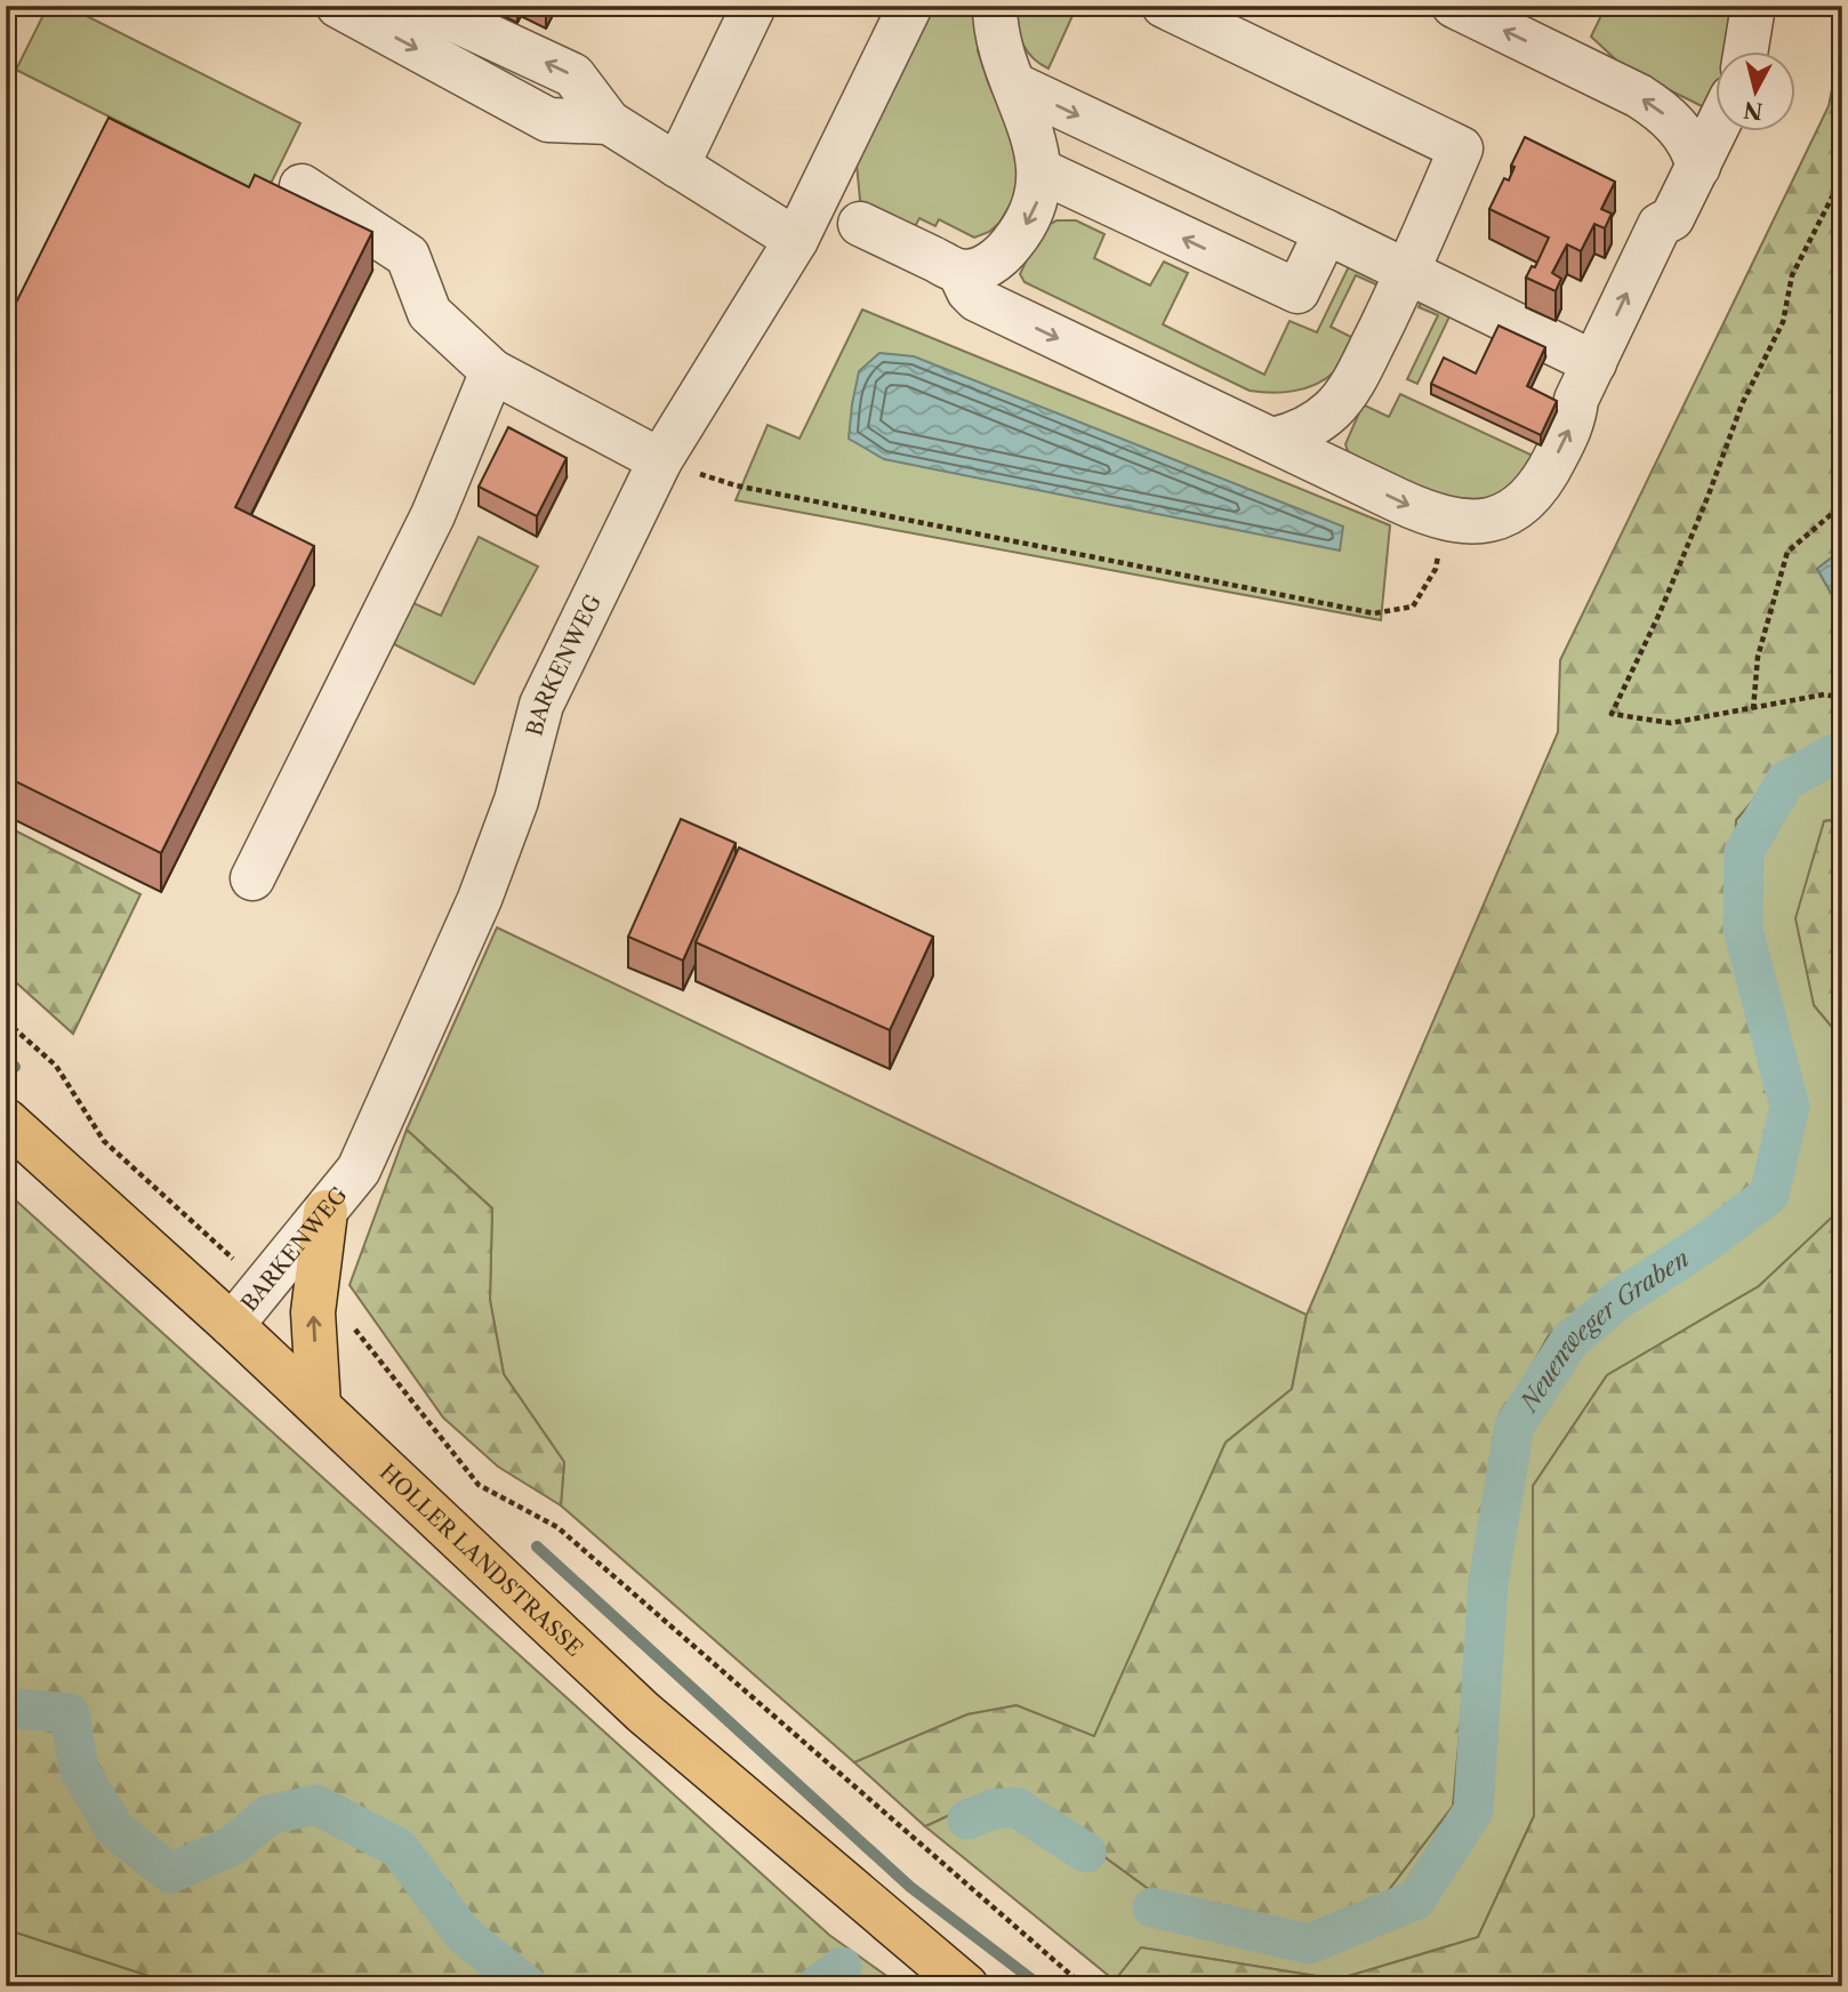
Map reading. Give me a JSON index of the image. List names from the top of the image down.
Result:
{
  "streets": {
    "main road": ["HOLLER LANDSTRASSE"],
    "street": ["BARKENWEG"]
  },
  "crossings": [
    ["BARKENWEG", "HOLLER LANDSTRASSE"]
  ],
  "water": ["Neuenweger Graben"],
  "north": "bottom"
}
